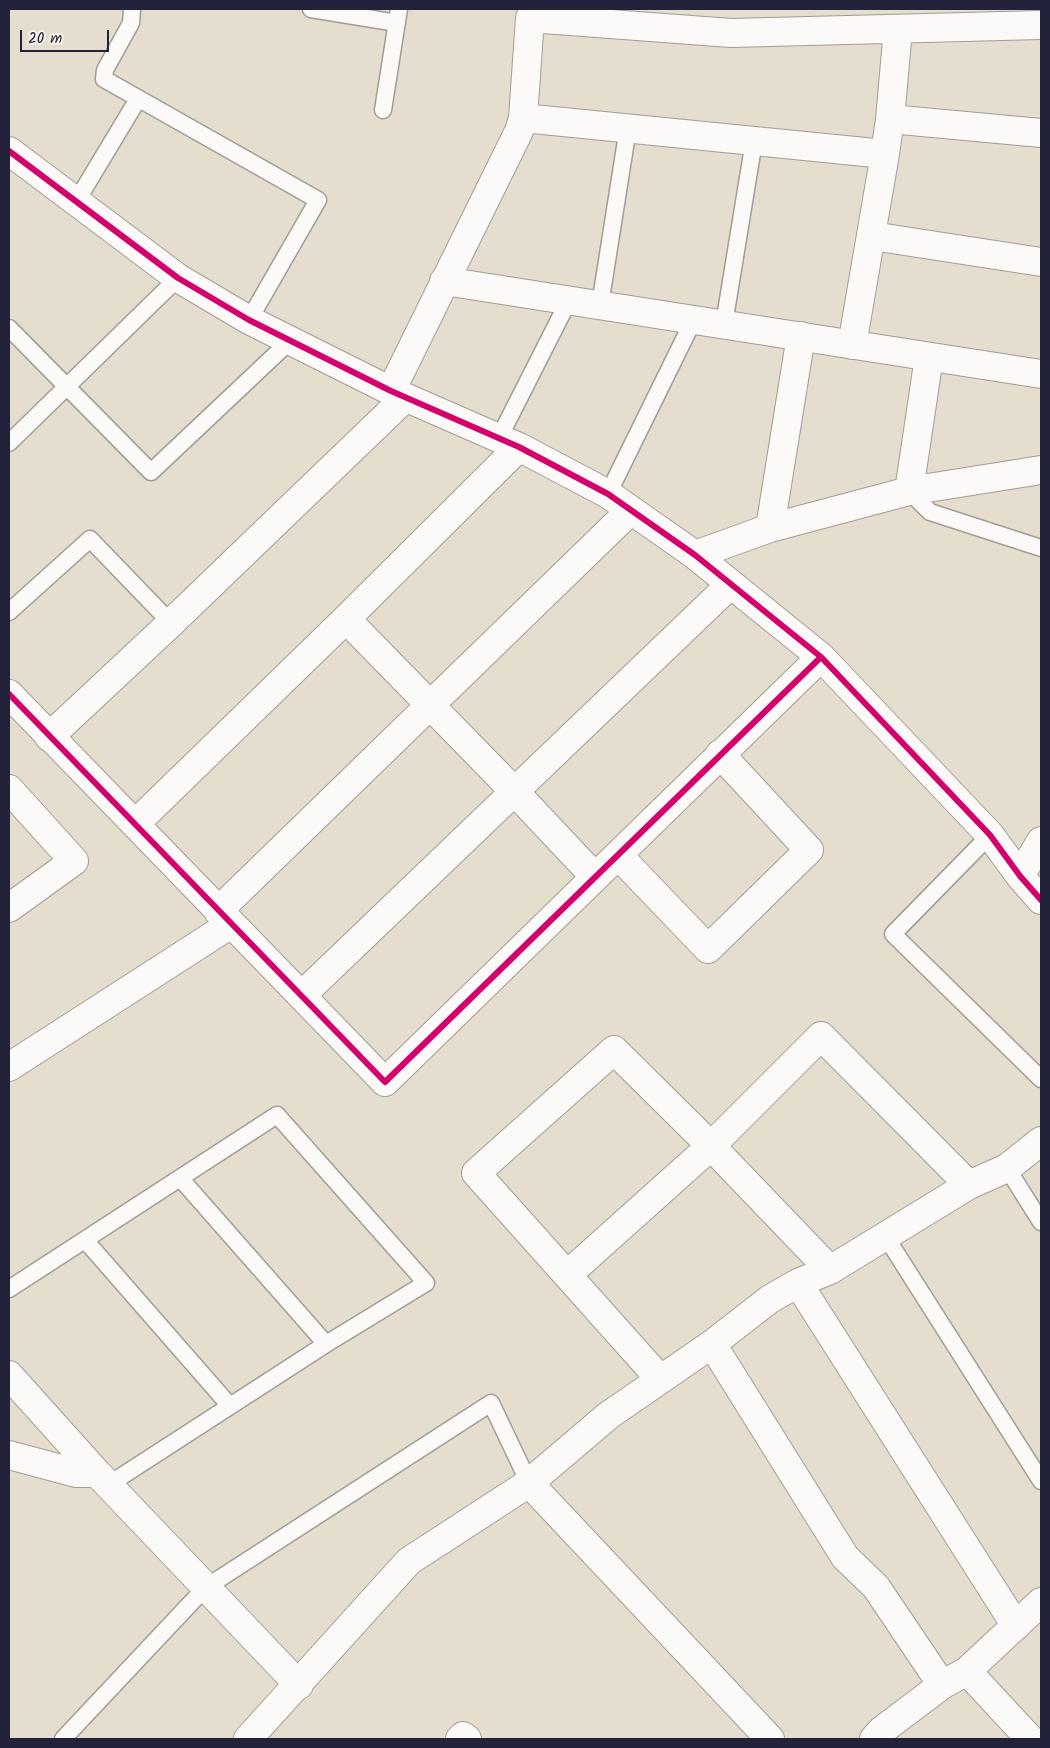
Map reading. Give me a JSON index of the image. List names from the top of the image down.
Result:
{
  "scale_bar": "20 m"
}
